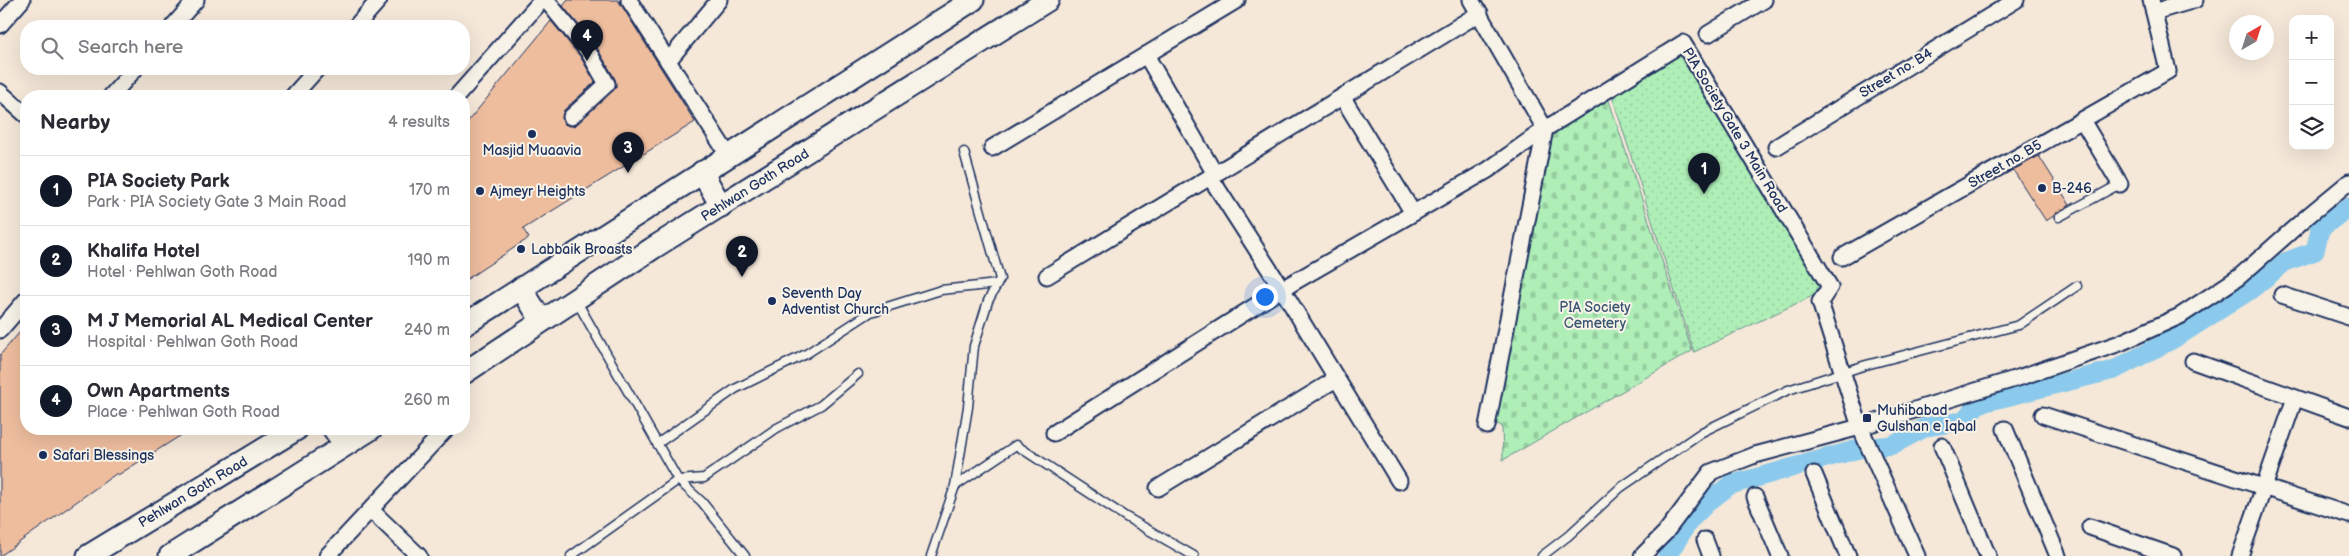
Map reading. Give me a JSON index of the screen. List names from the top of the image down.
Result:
{
  "streets": {
    "main road": ["Pehlwan Goth Road"],
    "street": ["Street no. B4", "PIA Society Gate 3 Main Road", "Street no. B5"]
  },
  "parks": ["PIA Society Cemetery"],
  "places": {
    "other": [
      "Masjid Muaavia",
      "B-246",
      "Ajmeyr Heights",
      "Labbaik Broasts",
      "Seventh Day Adventist Church",
      "Safari Blessings"
    ],
    "transit": ["Muhibabad Gulshan e Iqbal"]
  },
  "north": "top right",
  "page": {
    "map_buttons": ["+", "−"],
    "pins": [
      "4",
      "3",
      "1",
      "2"
    ],
    "search": "Search here",
    "heading": ["Nearby", "4 results"],
    "list": [
      {
        "mark": "1",
        "name": "PIA Society Park",
        "note": "Park · PIA Society Gate 3 Main Road",
        "value": "170 m"
      },
      {
        "mark": "2",
        "name": "Khalifa Hotel",
        "note": "Hotel · Pehlwan Goth Road",
        "value": "190 m"
      },
      {
        "mark": "3",
        "name": "M J Memorial AL Medical Center",
        "note": "Hospital · Pehlwan Goth Road",
        "value": "240 m"
      },
      {
        "mark": "4",
        "name": "Own Apartments",
        "note": "Place · Pehlwan Goth Road",
        "value": "260 m"
      }
    ]
  }
}
